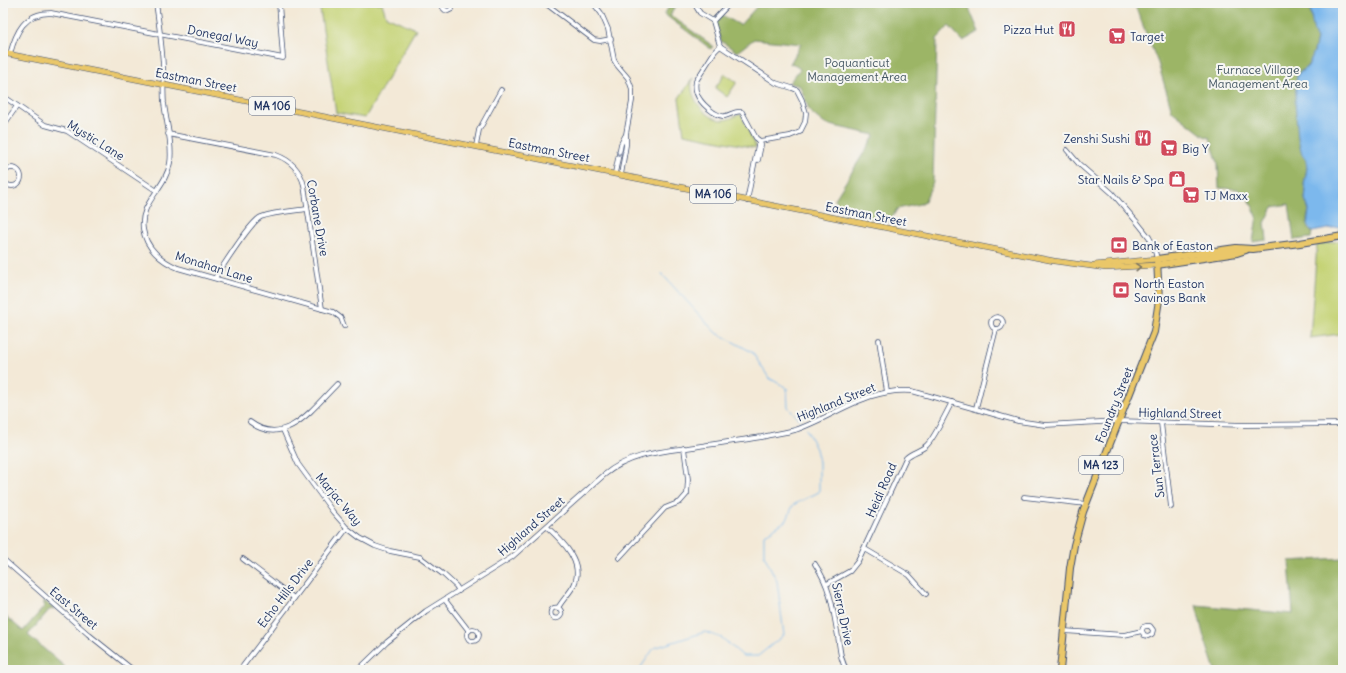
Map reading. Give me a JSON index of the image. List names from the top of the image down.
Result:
{
  "streets": {
    "highway": ["MA 106", "Foundry Street", "MA 123"],
    "main road": ["Eastman Street"],
    "street": [
      "Donegal Way",
      "Mystic Lane",
      "Corbane Drive",
      "Monahan Lane",
      "Highland Street",
      "Sun Terrace",
      "Heidi Road",
      "Marjac Way",
      "Echo Hills Drive",
      "East Street",
      "Sierra Drive"
    ]
  },
  "crossings": [
    ["Donegal Way", "Eastman Street"],
    ["Donegal Way", "Monahan Lane"],
    ["Eastman Street", "MA 106"],
    ["Eastman Street", "Monahan Lane"],
    ["Eastman Street", "Foundry Street"],
    ["MA 106", "Foundry Street"],
    ["Mystic Lane", "Monahan Lane"],
    ["Corbane Drive", "Monahan Lane"],
    ["Highland Street", "Foundry Street"],
    ["Highland Street", "Sun Terrace"],
    ["Highland Street", "Heidi Road"],
    ["Highland Street", "Marjac Way"],
    ["Heidi Road", "Sierra Drive"],
    ["Marjac Way", "Echo Hills Drive"]
  ],
  "parks": ["Poquanticut Management Area", "Furnace Village Management Area"],
  "places": {
    "restaurant": ["Pizza Hut", "Zenshi Sushi"],
    "supermarket": ["Target", "Big Y", "TJ Maxx"],
    "shop": ["Star Nails & Spa"],
    "bank": ["Bank of Easton", "North Easton Savings Bank"]
  }
}
